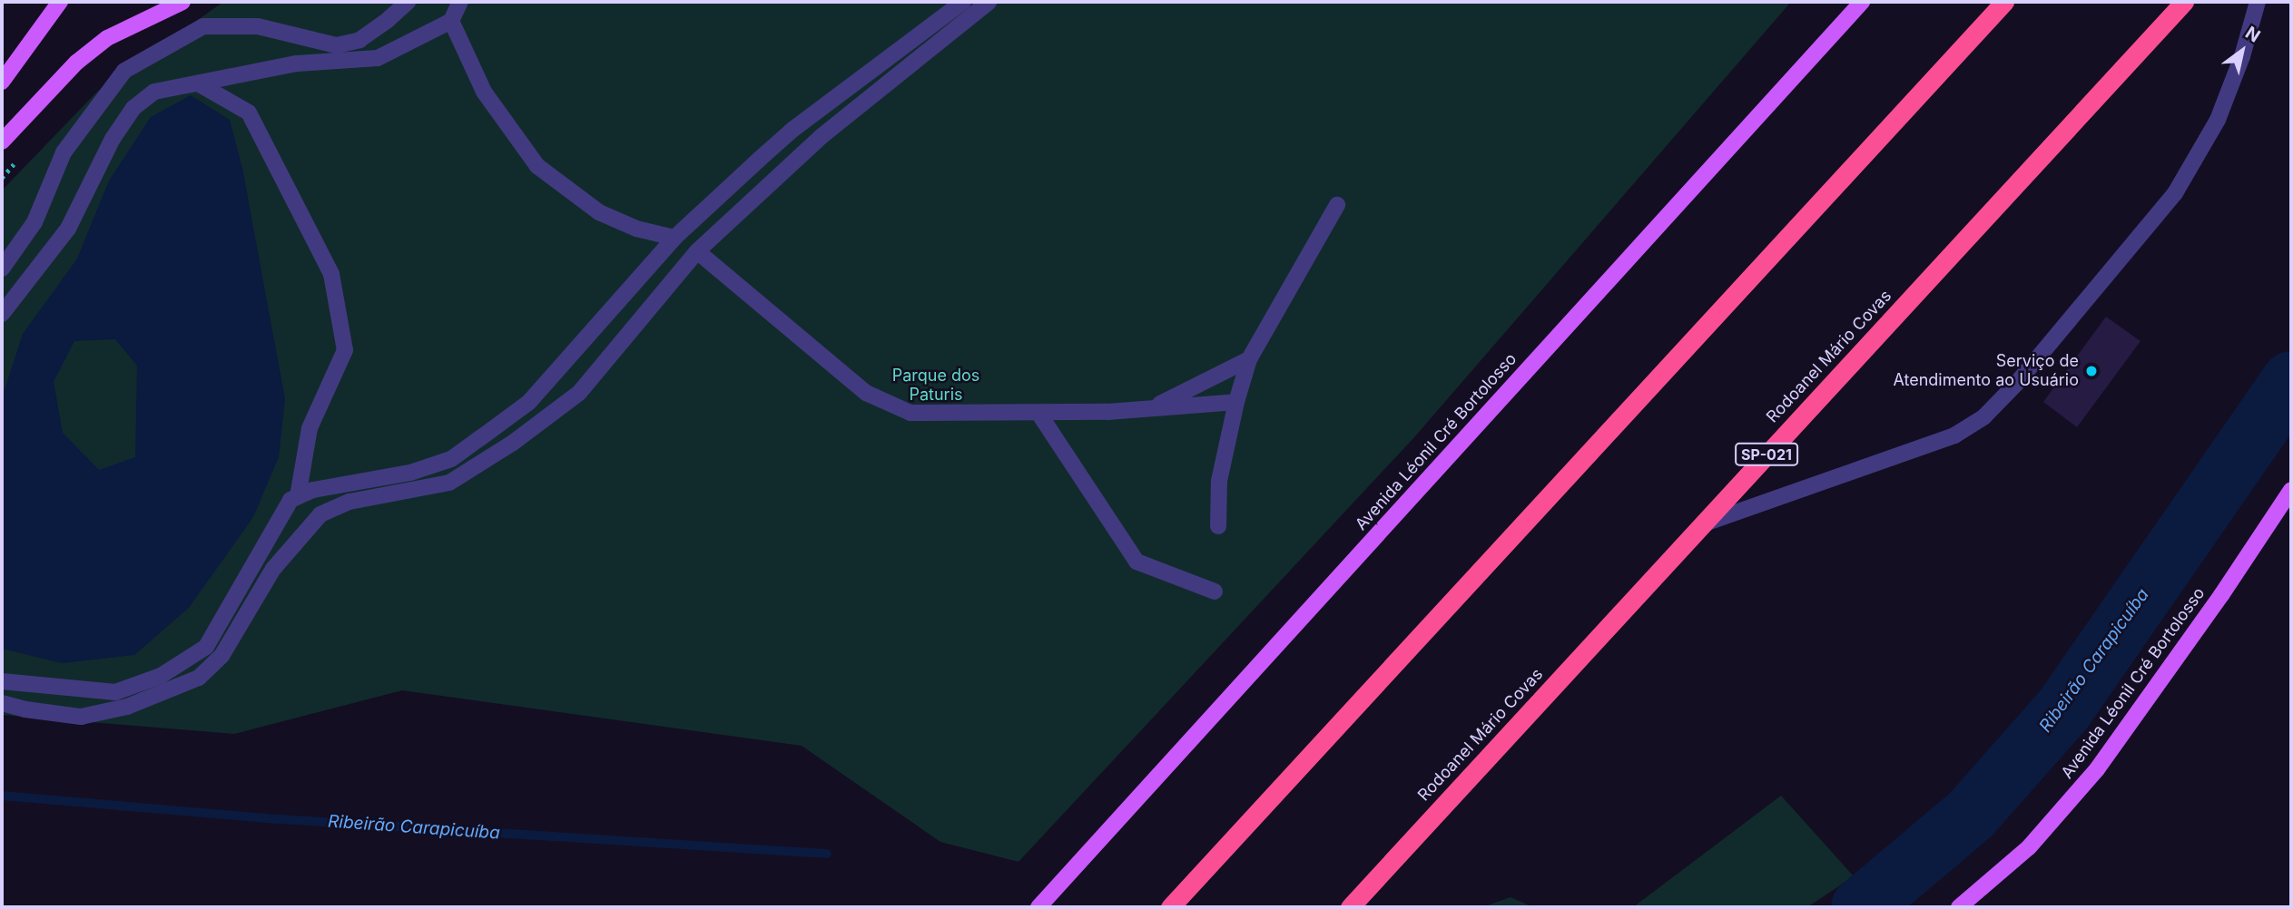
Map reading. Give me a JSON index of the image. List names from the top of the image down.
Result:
{
  "streets": {
    "highway": ["Rodoanel Mário Covas", "SP-021"],
    "main road": ["Avenida Léonil Cré Bortolosso"]
  },
  "water": ["Ribeirão Carapicuíba"],
  "parks": ["Parque dos Paturis"],
  "places": ["Serviço de Atendimento ao Usuário"],
  "north": "top right"
}
